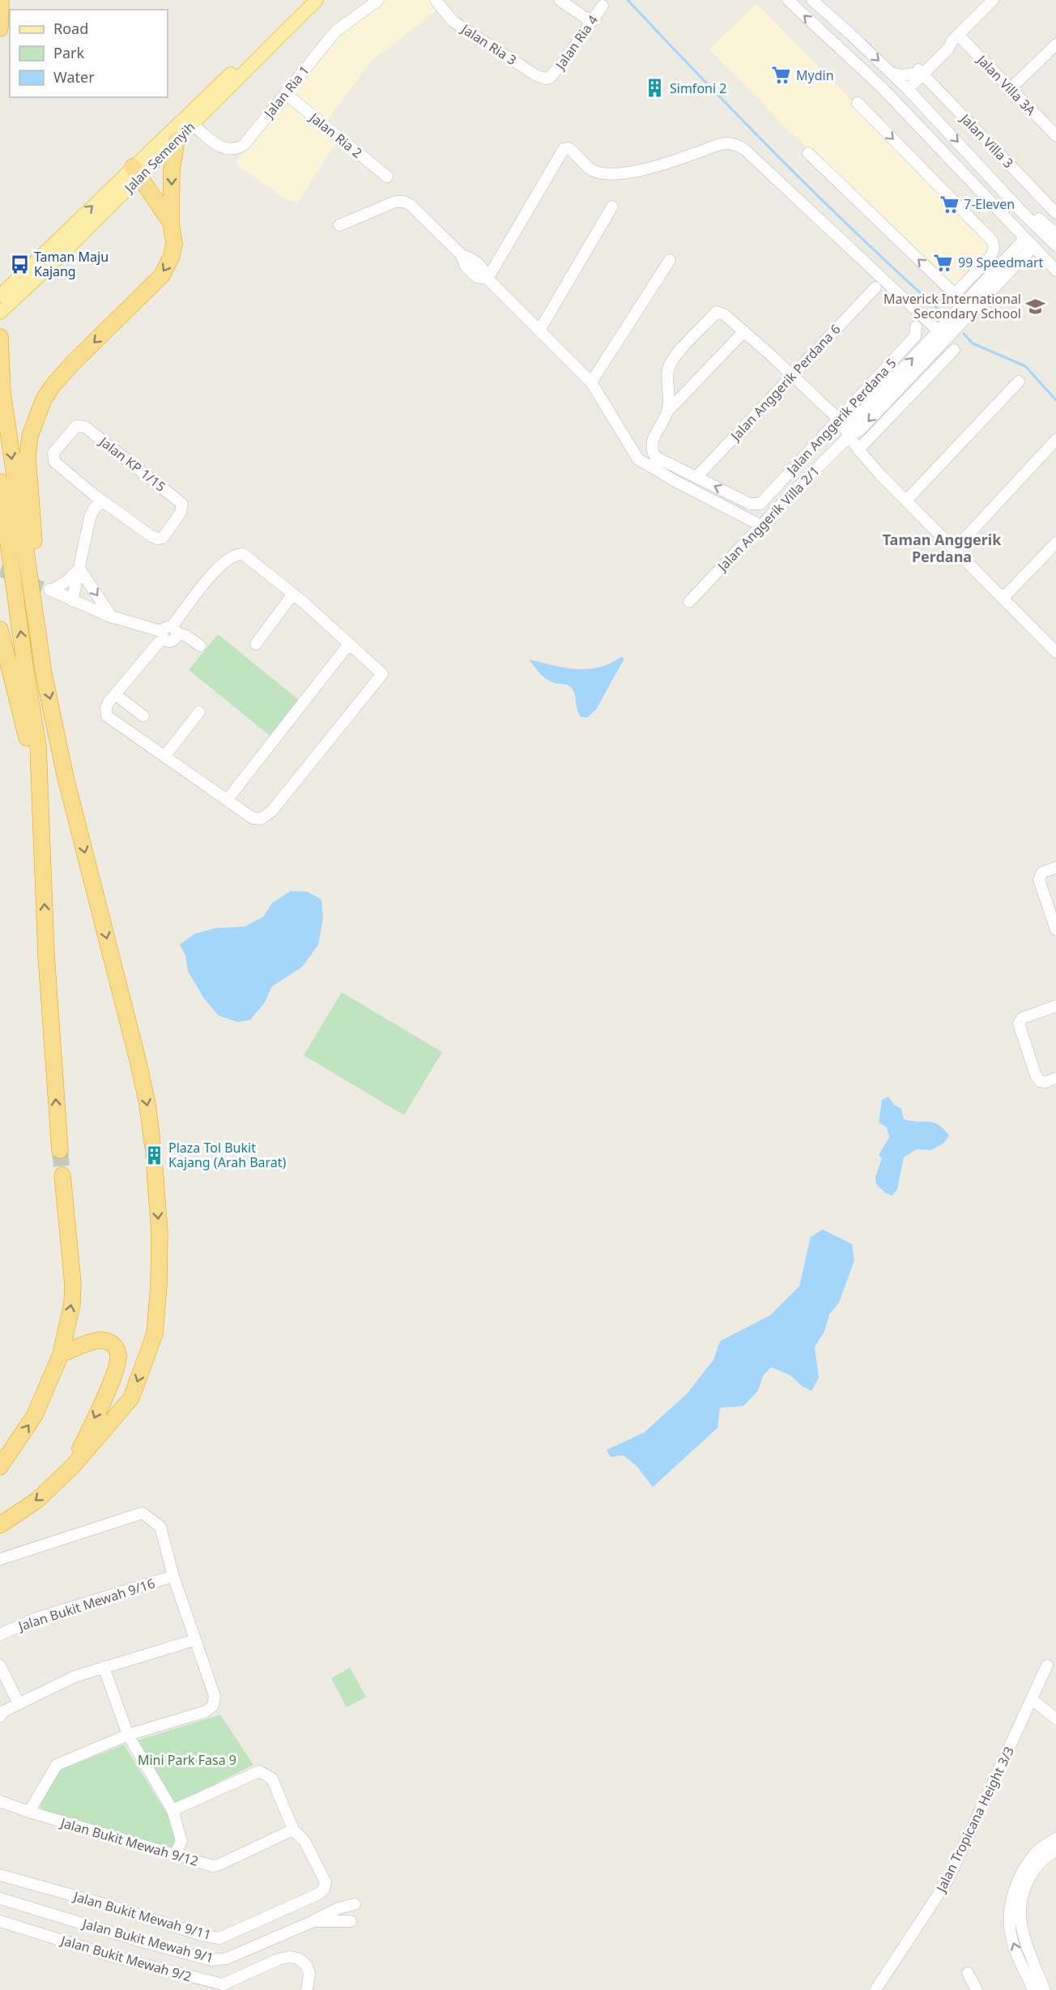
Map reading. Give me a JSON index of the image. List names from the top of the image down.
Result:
{
  "streets": {
    "main road": ["Jalan Semenyih"],
    "street": [
      "Jalan Ria 4",
      "Jalan Ria 3",
      "Jalan Villa 3A",
      "Jalan Ria 1",
      "Jalan Ria 2",
      "Jalan Villa 3",
      "Jalan Anggerik Perdana 6",
      "Jalan Anggerik Perdana 5",
      "Jalan KP 1/15",
      "Jalan Anggerik Villa 2/1",
      "Jalan Bukit Mewah 9/16",
      "Jalan Tropicana Height 3/3",
      "Jalan Bukit Mewah 9/12",
      "Jalan Bukit Mewah 9/11",
      "Jalan Bukit Mewah 9/1",
      "Jalan Bukit Mewah 9/2"
    ]
  },
  "crossings": [
    ["Jalan Ria 4", "Jalan Ria 3"],
    ["Jalan Ria 1", "Jalan Ria 2"],
    ["Jalan Ria 1", "Jalan Semenyih"],
    ["Jalan Anggerik Perdana 6", "Jalan Anggerik Perdana 5"],
    ["Jalan Bukit Mewah 9/12", "Jalan Bukit Mewah 9/11"]
  ],
  "one_way": ["Jalan Anggerik Perdana 5"],
  "districts": ["Taman Anggerik Perdana"],
  "parks": ["Mini Park Fasa 9"],
  "places": {
    "supermarket": ["Mydin", "7-Eleven", "99 Speedmart"],
    "building": ["Simfoni 2", "Plaza Tol Bukit Kajang (Arah Barat)"],
    "bus stop": ["Taman Maju Kajang"],
    "school or university": ["Maverick International Secondary School"]
  },
  "legend": ["Road", "Park", "Water"]
}
